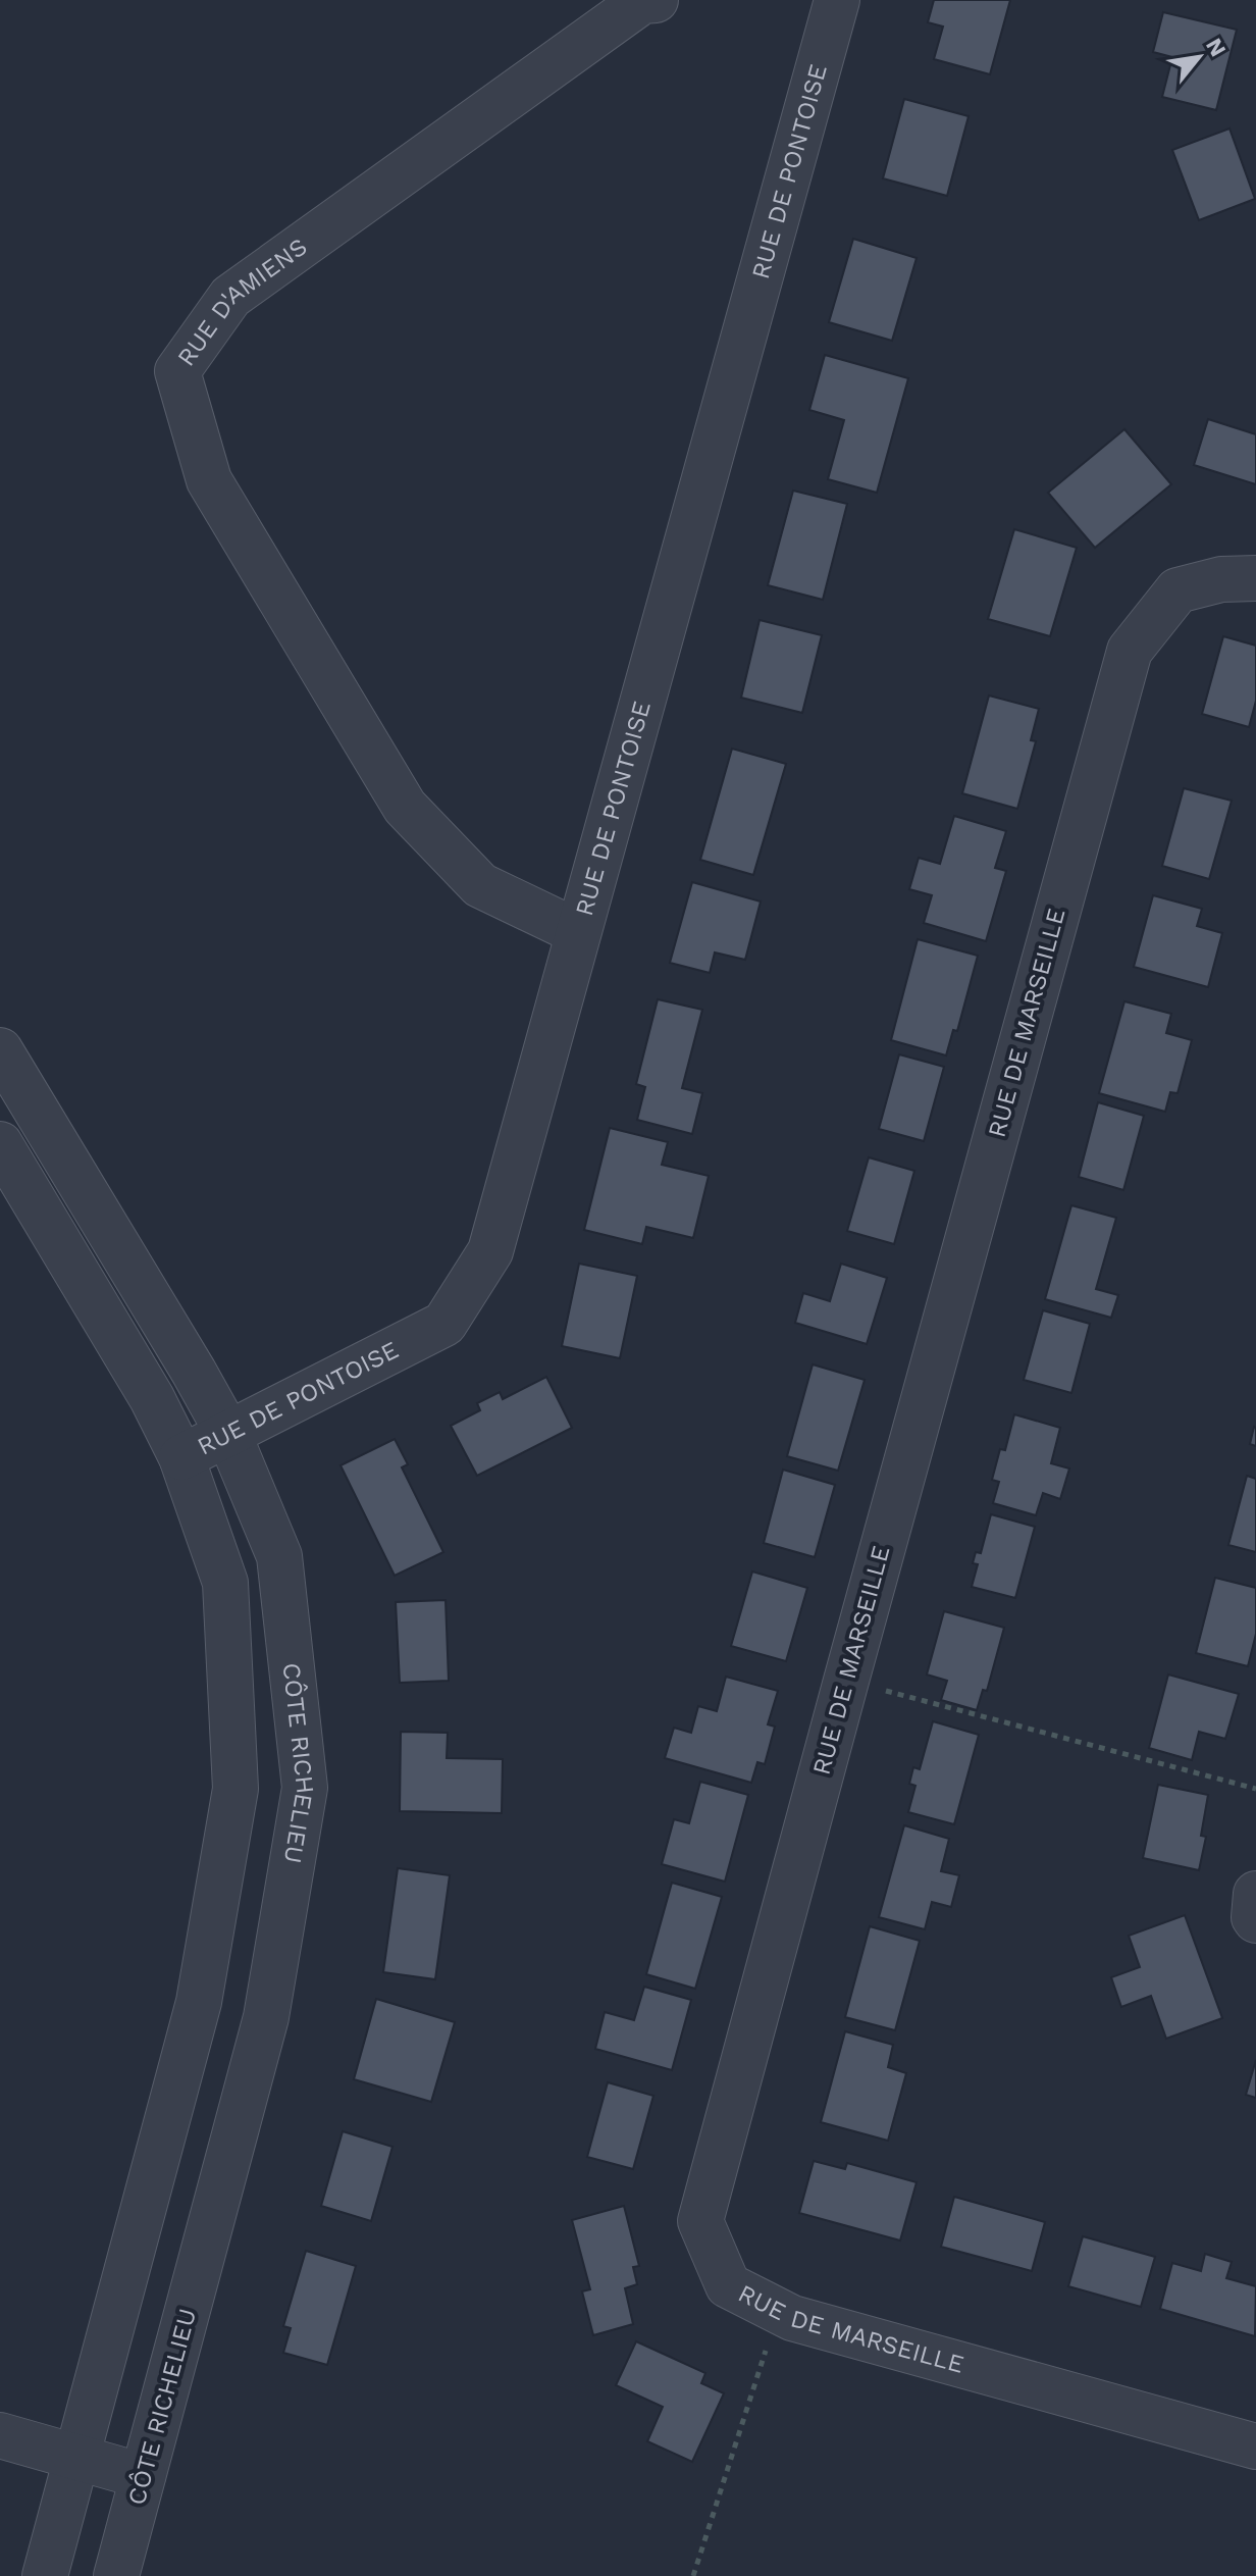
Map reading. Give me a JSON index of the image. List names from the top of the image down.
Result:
{
  "streets": {
    "street": [
      "RUE DE PONTOISE",
      "RUE D'AMIENS",
      "RUE DE MARSEILLE",
      "CÔTE RICHELIEU"
    ]
  },
  "crossings": [
    ["RUE DE PONTOISE", "RUE D'AMIENS"],
    ["RUE DE PONTOISE", "CÔTE RICHELIEU"]
  ],
  "north": "top right"
}
